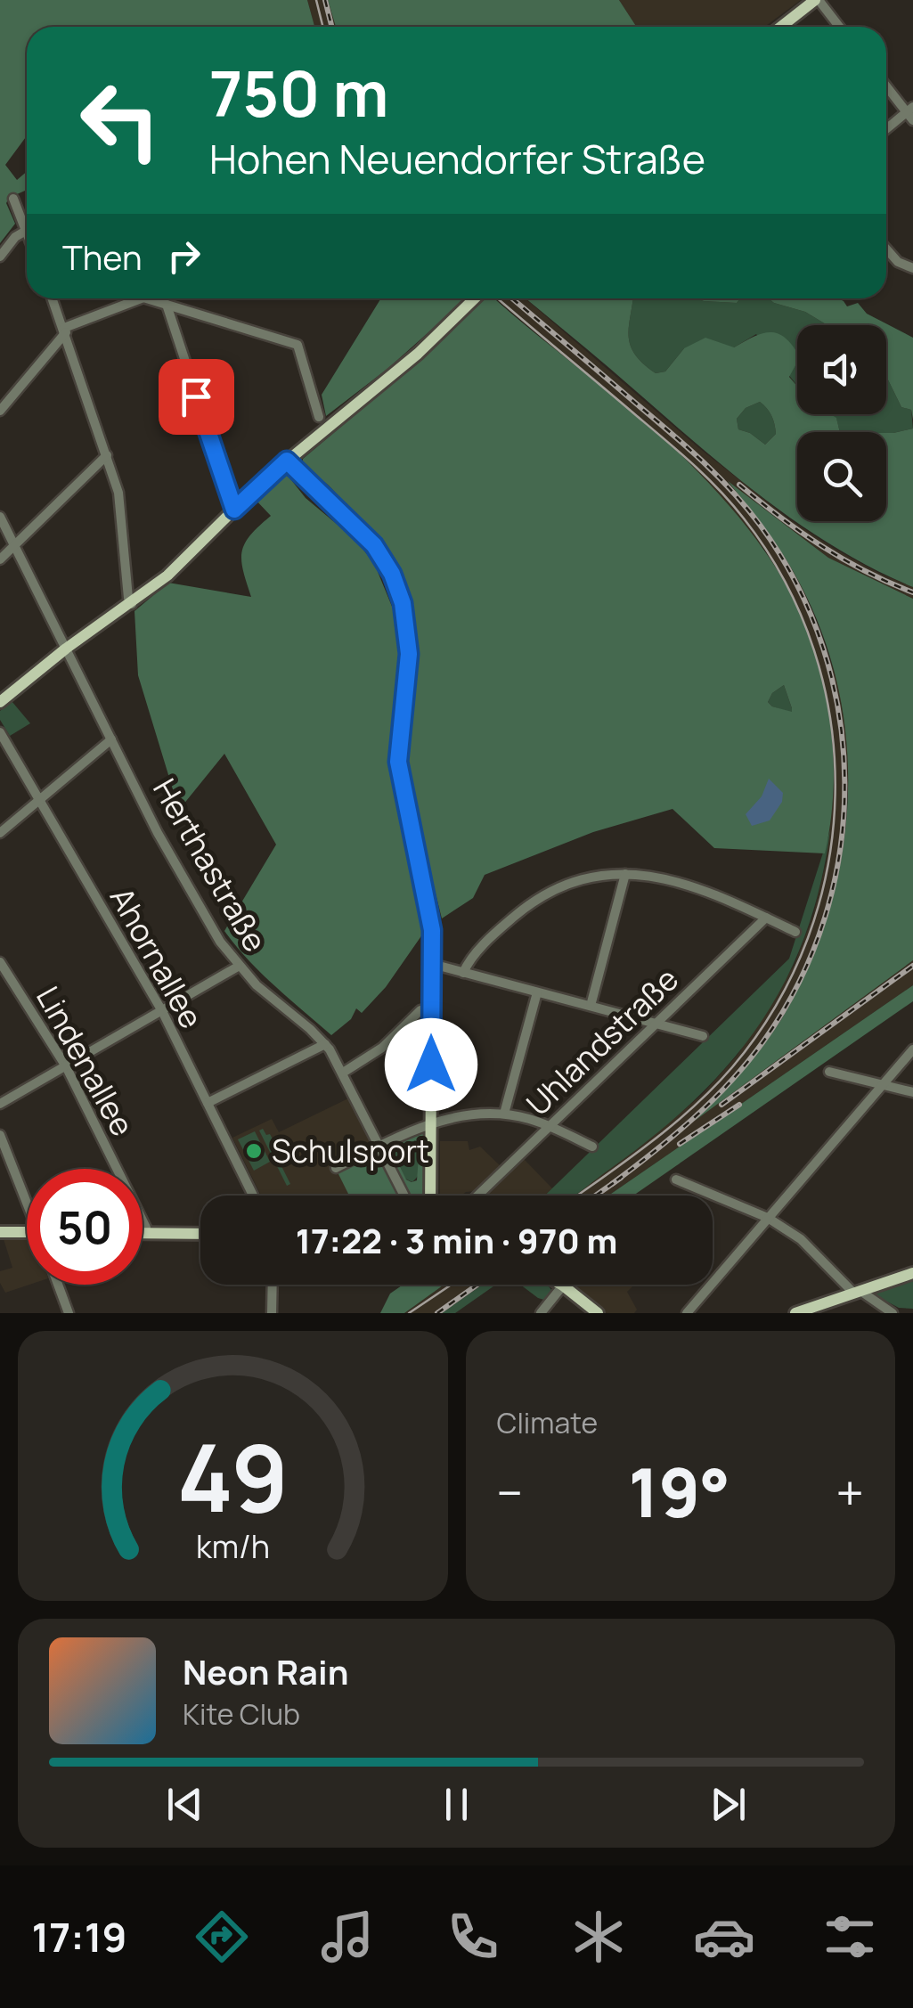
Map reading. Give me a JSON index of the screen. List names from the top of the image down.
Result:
{
  "streets": {
    "street": [
      "Herthastraße",
      "Ahornallee",
      "Uhlandstraße",
      "Lindenallee"
    ]
  },
  "places": ["Schulsport"],
  "page": {
    "turn": ["750 m", "Hohen Neuendorfer Straße"],
    "then": "Then",
    "limit": "50",
    "trip": "17:22 · 3 min · 970 m",
    "tile": "Climate",
    "heat": ["−", "19°", "+"],
    "song": ["Neon Rain", "Kite Club"],
    "tabs": "17:19",
    "gauge": ["49", "km/h"]
  }
}
